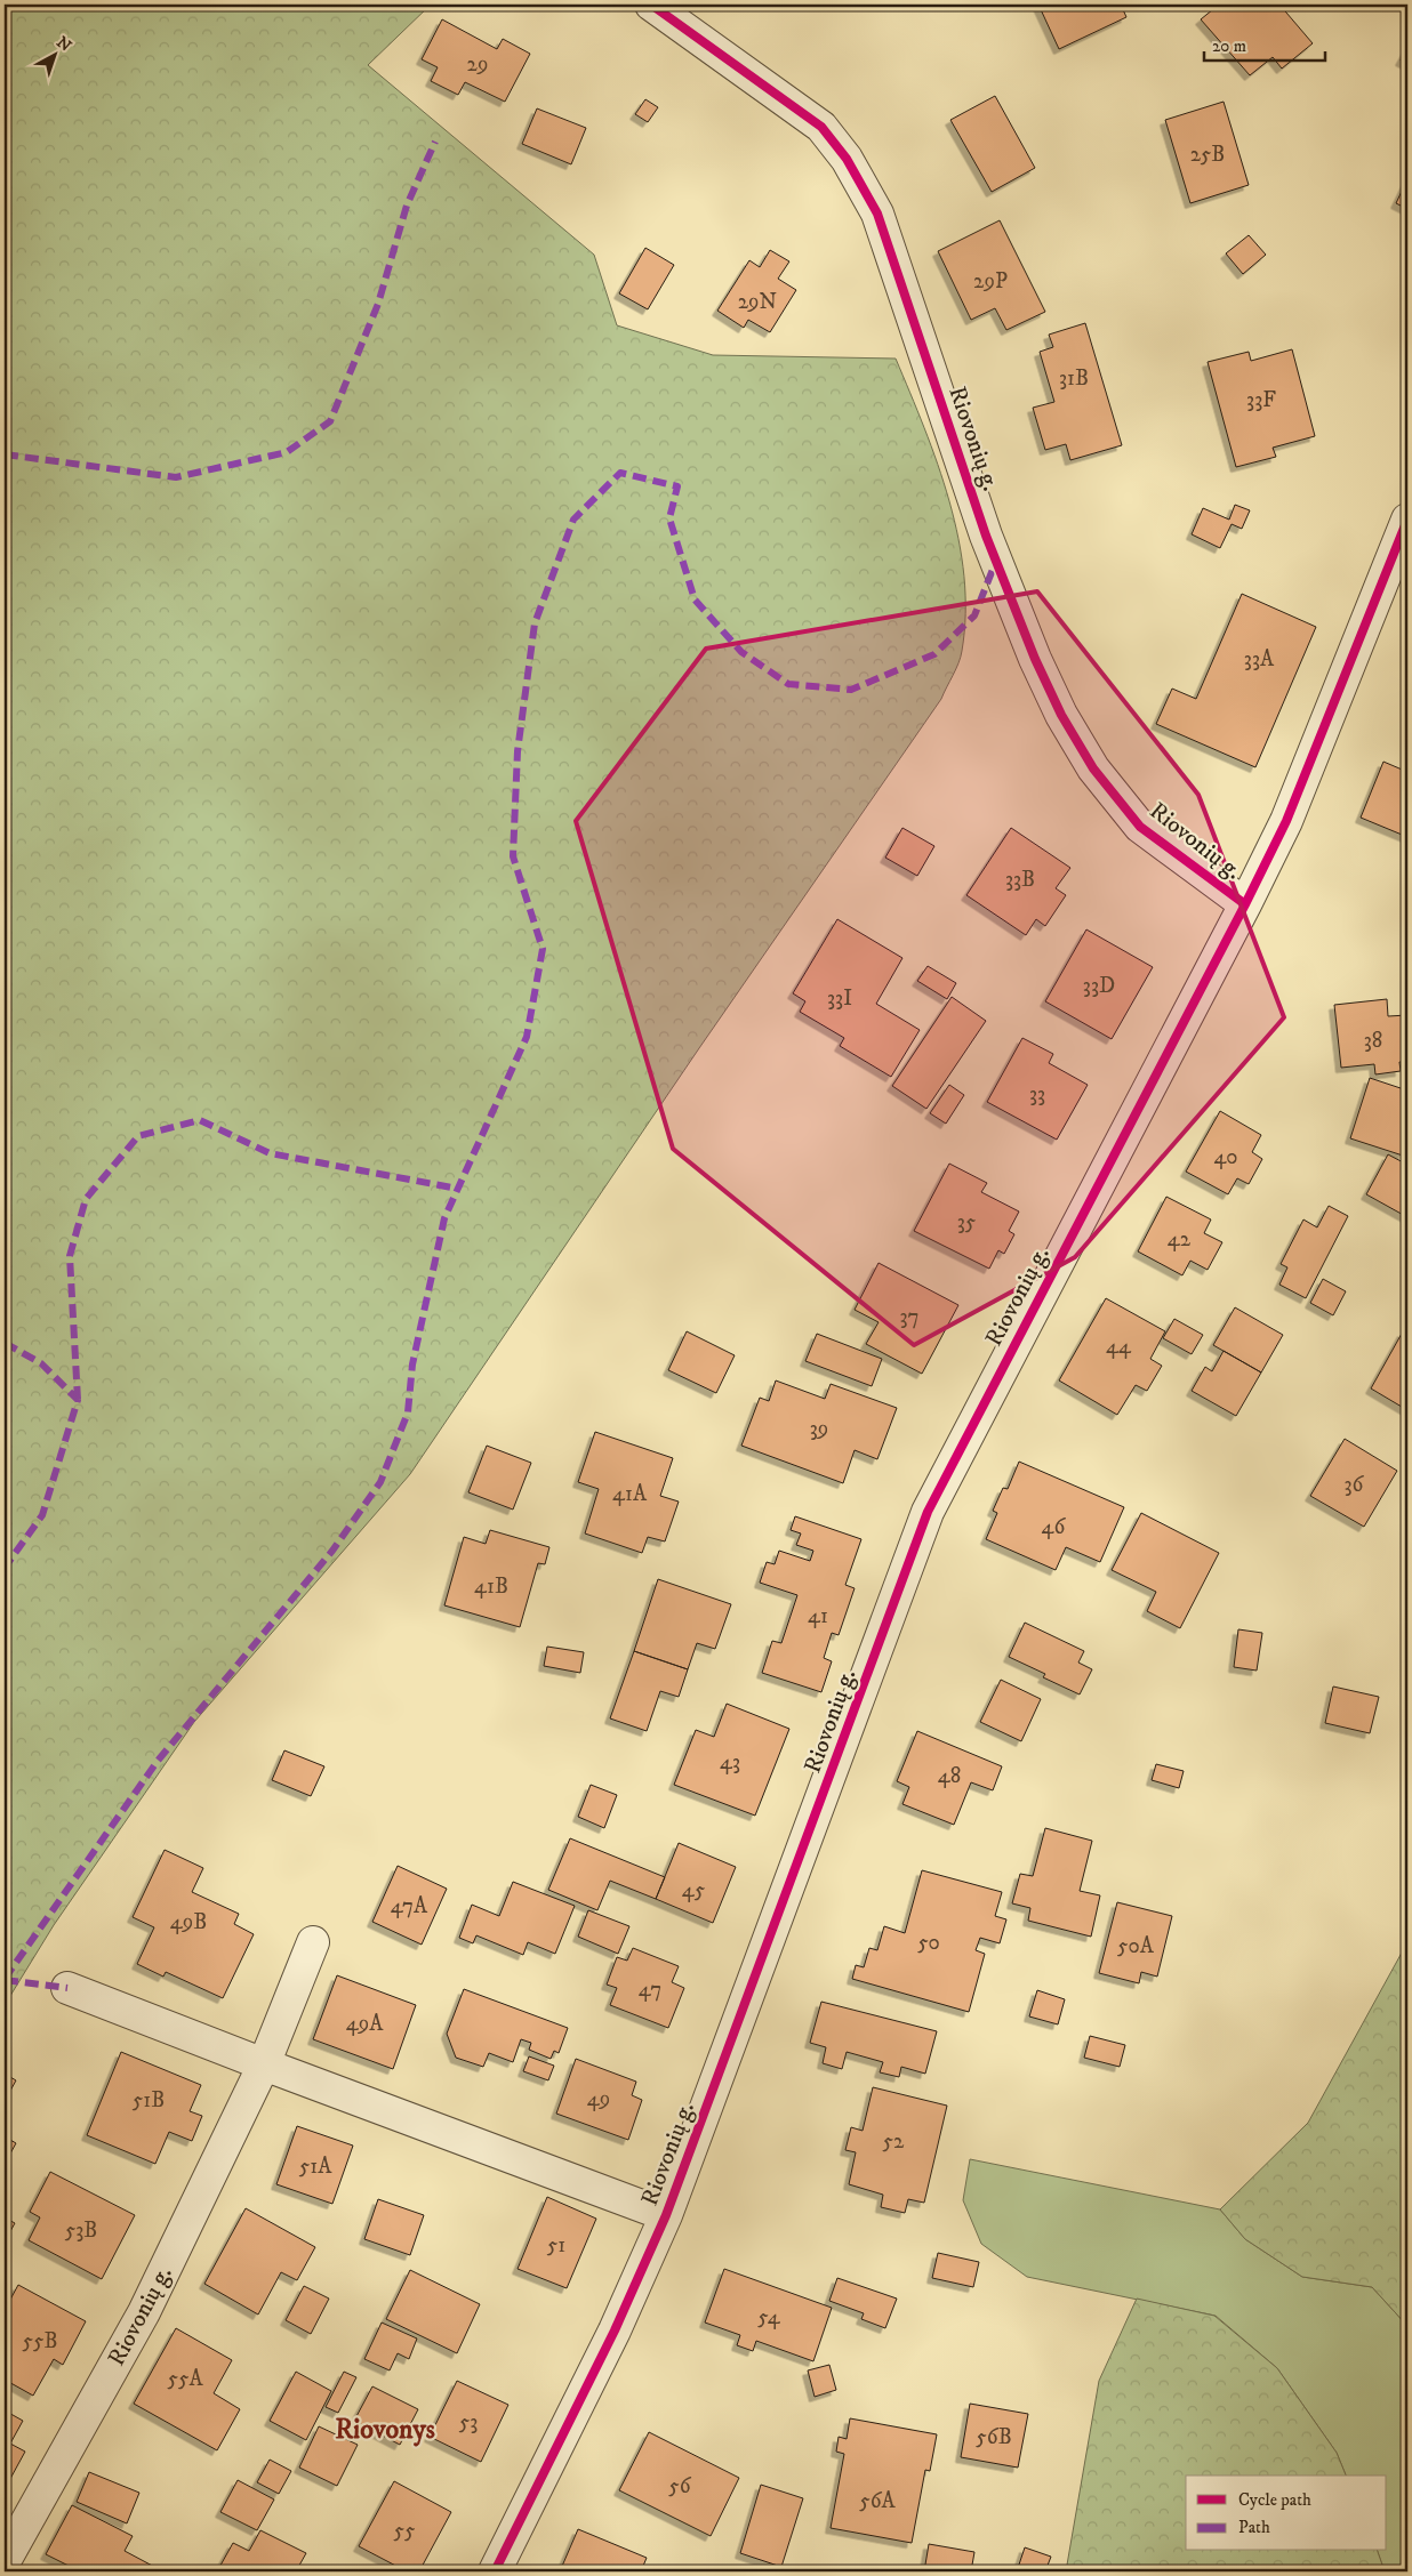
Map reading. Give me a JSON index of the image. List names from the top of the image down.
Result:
{
  "streets": {
    "street": ["Riovonių g."]
  },
  "districts": ["Riovonys"],
  "house_numbers": [
    "29",
    "25B",
    "29P",
    "29N",
    "31B",
    "33F",
    "33A",
    "33B",
    "33D",
    "33I",
    "38",
    "33",
    "40",
    "35",
    "42",
    "37",
    "44",
    "39",
    "36",
    "41A",
    "46",
    "41B",
    "41",
    "43",
    "48",
    "45",
    "47A",
    "49B",
    "50",
    "50A",
    "47",
    "49A",
    "49",
    "51B",
    "52",
    "51A",
    "53B",
    "51",
    "54",
    "55B",
    "55A",
    "53",
    "56B",
    "56",
    "56A",
    "55"
  ],
  "legend": ["Cycle path", "Path"],
  "scale_bar": "20 m",
  "north": "top right"
}
